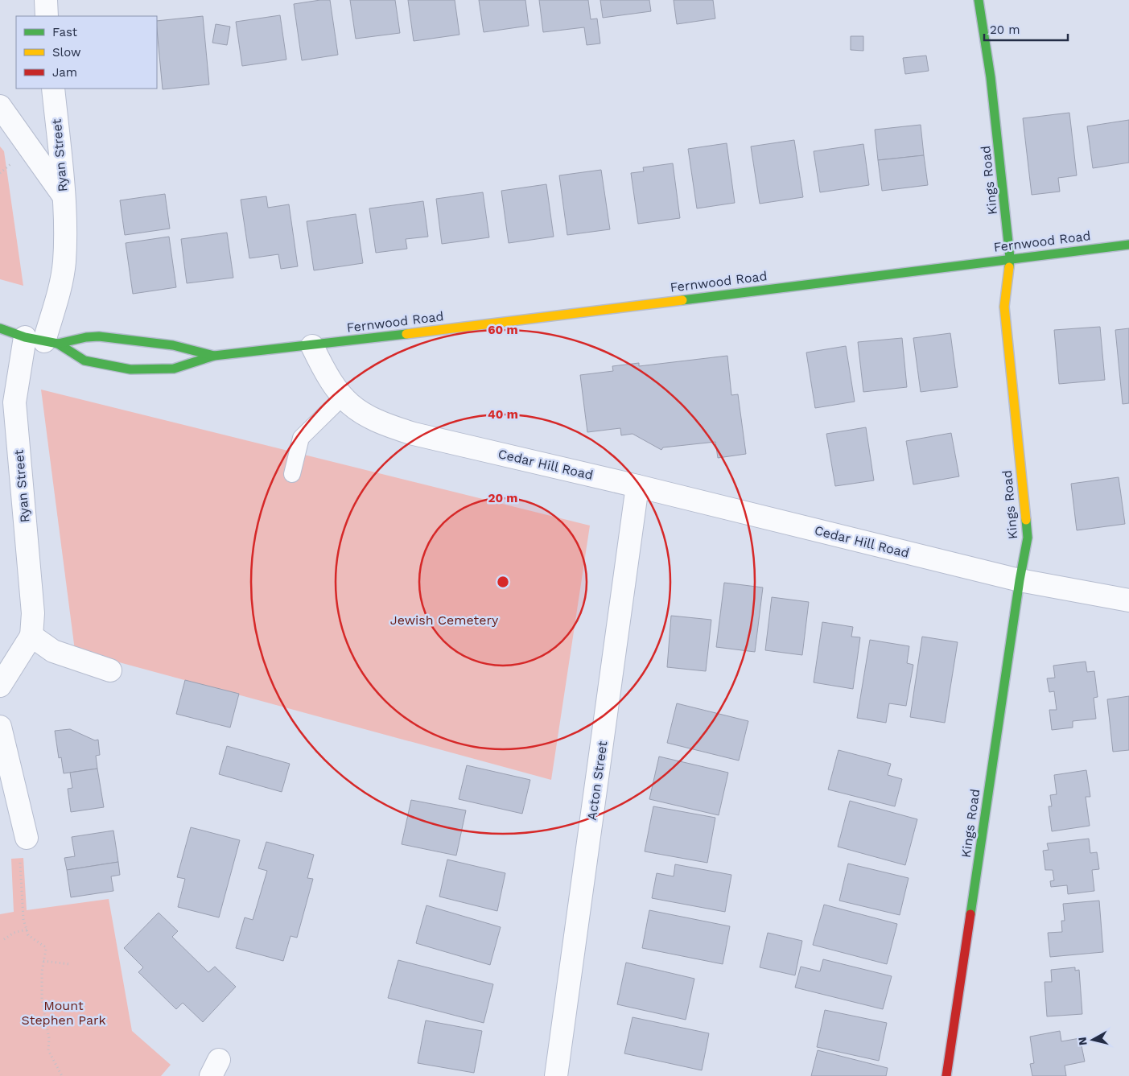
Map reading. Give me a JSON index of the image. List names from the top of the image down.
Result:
{
  "streets": {
    "street": [
      "Ryan Street",
      "Kings Road",
      "Fernwood Road",
      "Cedar Hill Road",
      "Acton Street"
    ]
  },
  "crossings": [
    ["Kings Road", "Fernwood Road"],
    ["Kings Road", "Cedar Hill Road"],
    ["Fernwood Road", "Cedar Hill Road"],
    ["Cedar Hill Road", "Acton Street"]
  ],
  "parks": ["Jewish Cemetery", "Mount Stephen Park"],
  "legend": ["Fast", "Slow", "Jam"],
  "scale_bar": "20 m",
  "north": "left",
  "rings": ["60 m", "40 m", "20 m"]
}
